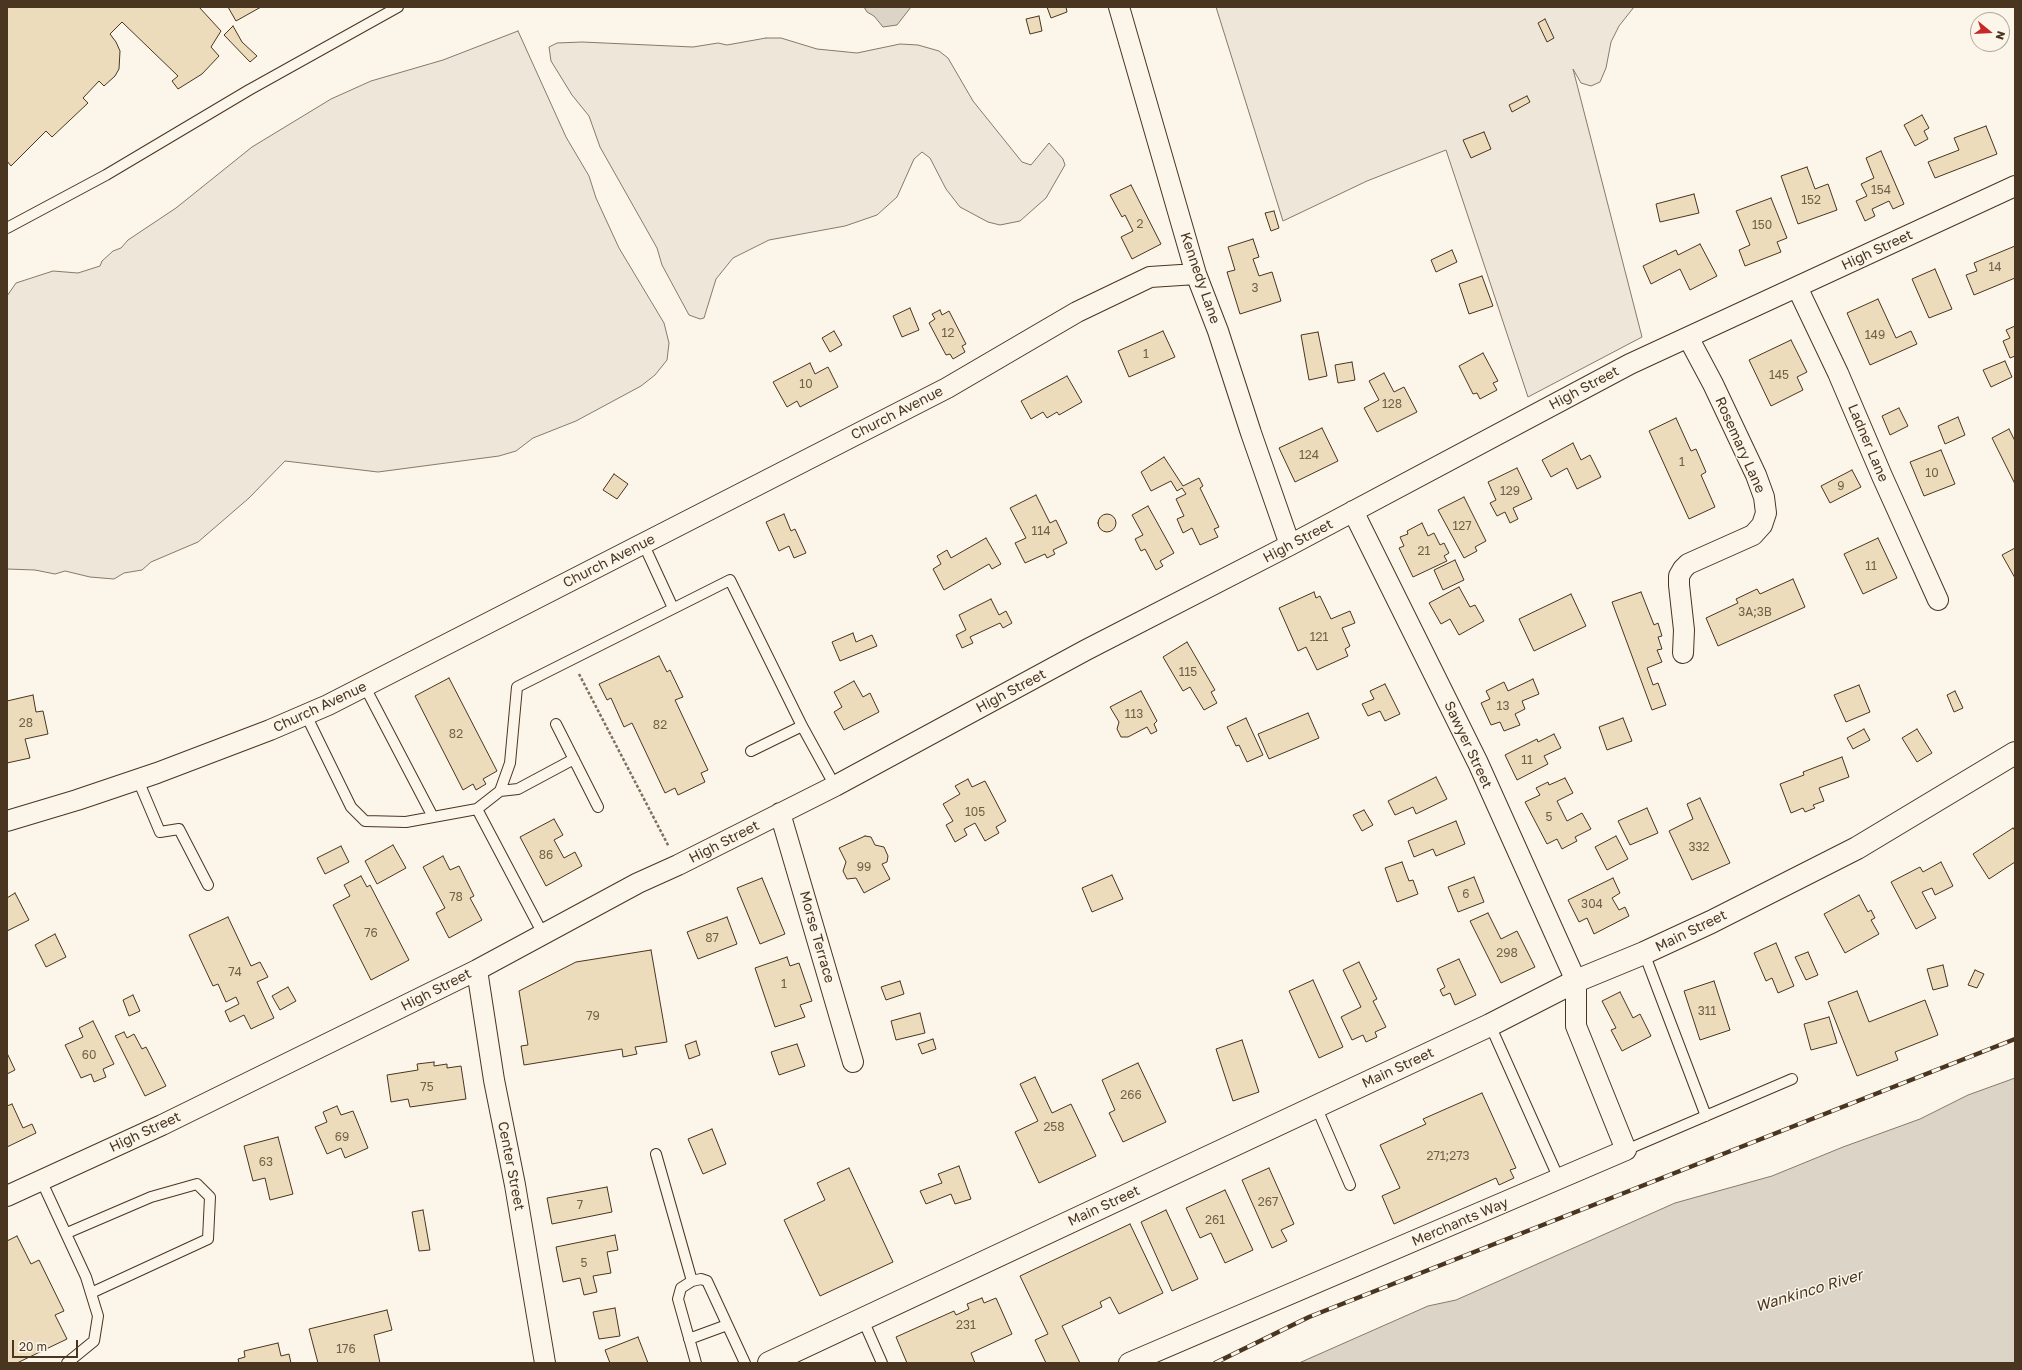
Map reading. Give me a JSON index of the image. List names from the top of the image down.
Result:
{
  "streets": {
    "main road": ["Main Street"],
    "street": [
      "High Street",
      "Kennedy Lane",
      "Church Avenue",
      "Ladner Lane",
      "Rosemary Lane",
      "Sawyer Street",
      "Morse Terrace",
      "Center Street",
      "Merchants Way"
    ]
  },
  "crossings": [
    ["High Street", "Kennedy Lane"],
    ["High Street", "Ladner Lane"],
    ["High Street", "Rosemary Lane"],
    ["High Street", "Sawyer Street"],
    ["High Street", "Morse Terrace"],
    ["High Street", "Center Street"],
    ["Kennedy Lane", "Church Avenue"],
    ["Sawyer Street", "Main Street"]
  ],
  "water": ["Wankinco River"],
  "house_numbers": [
    "154",
    "152",
    "2",
    "150",
    "14",
    "3",
    "12",
    "149",
    "1",
    "145",
    "10",
    "128",
    "124",
    "1",
    "10",
    "9",
    "129",
    "127",
    "114",
    "21",
    "11",
    "3A;3B",
    "121",
    "115",
    "13",
    "113",
    "28",
    "82",
    "82",
    "11",
    "105",
    "5",
    "332",
    "86",
    "99",
    "6",
    "78",
    "304",
    "76",
    "87",
    "298",
    "74",
    "1",
    "311",
    "79",
    "60",
    "75",
    "266",
    "258",
    "69",
    "271;273",
    "63",
    "267",
    "7",
    "261",
    "5",
    "231",
    "176"
  ],
  "scale_bar": "20 m",
  "north": "right"
}
